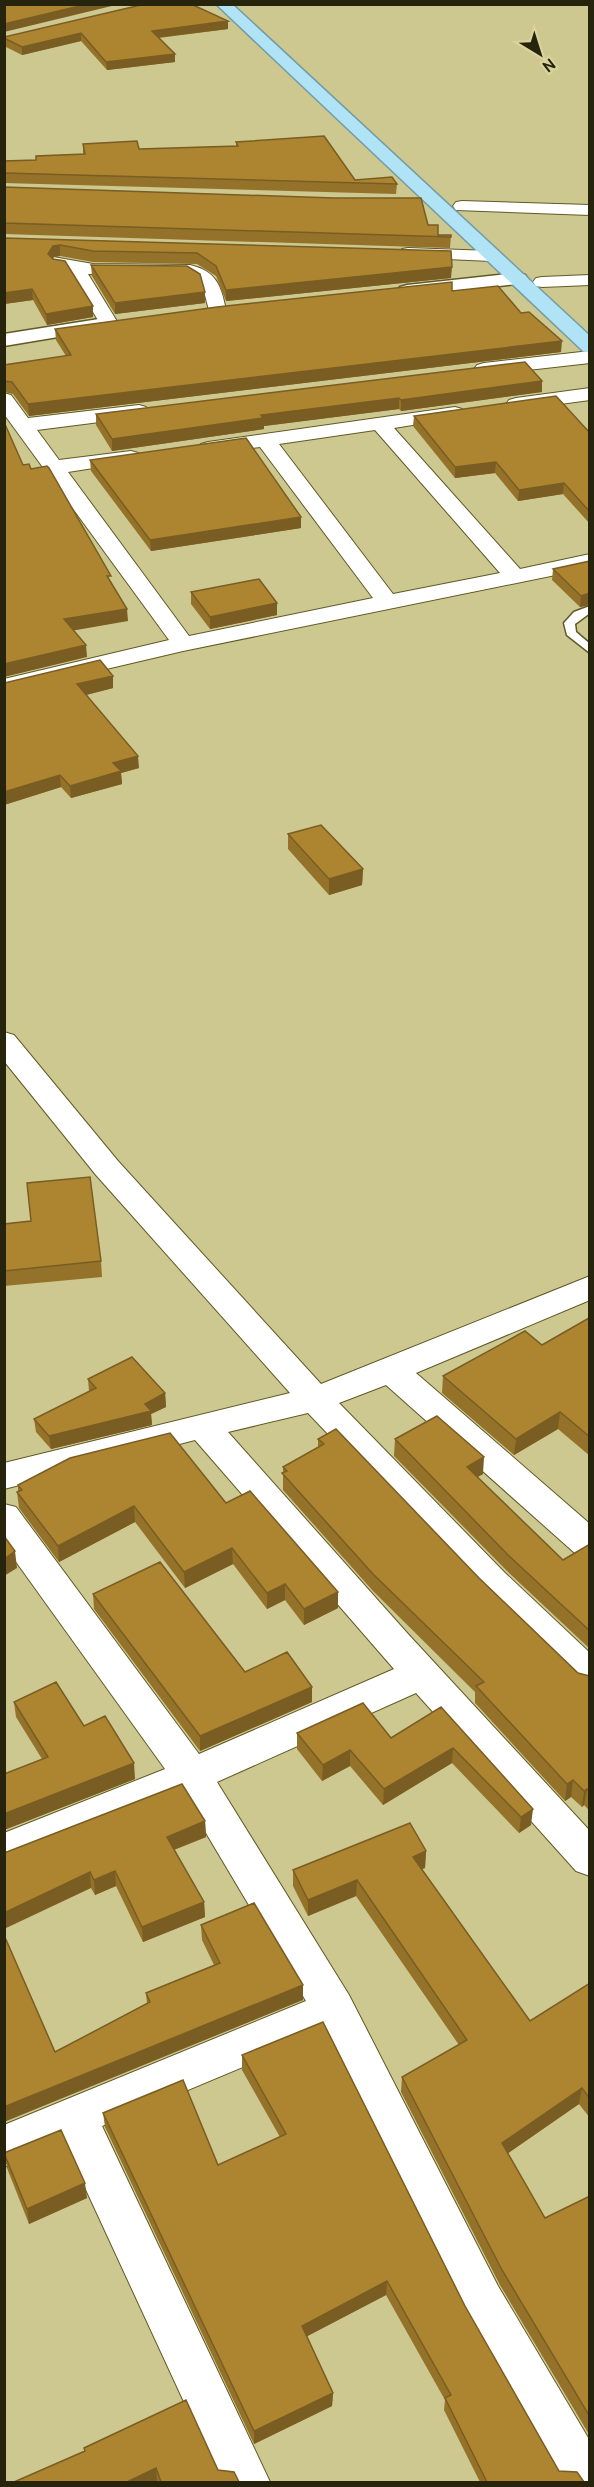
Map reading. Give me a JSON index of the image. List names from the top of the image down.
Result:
{
  "north": "bottom right"
}
